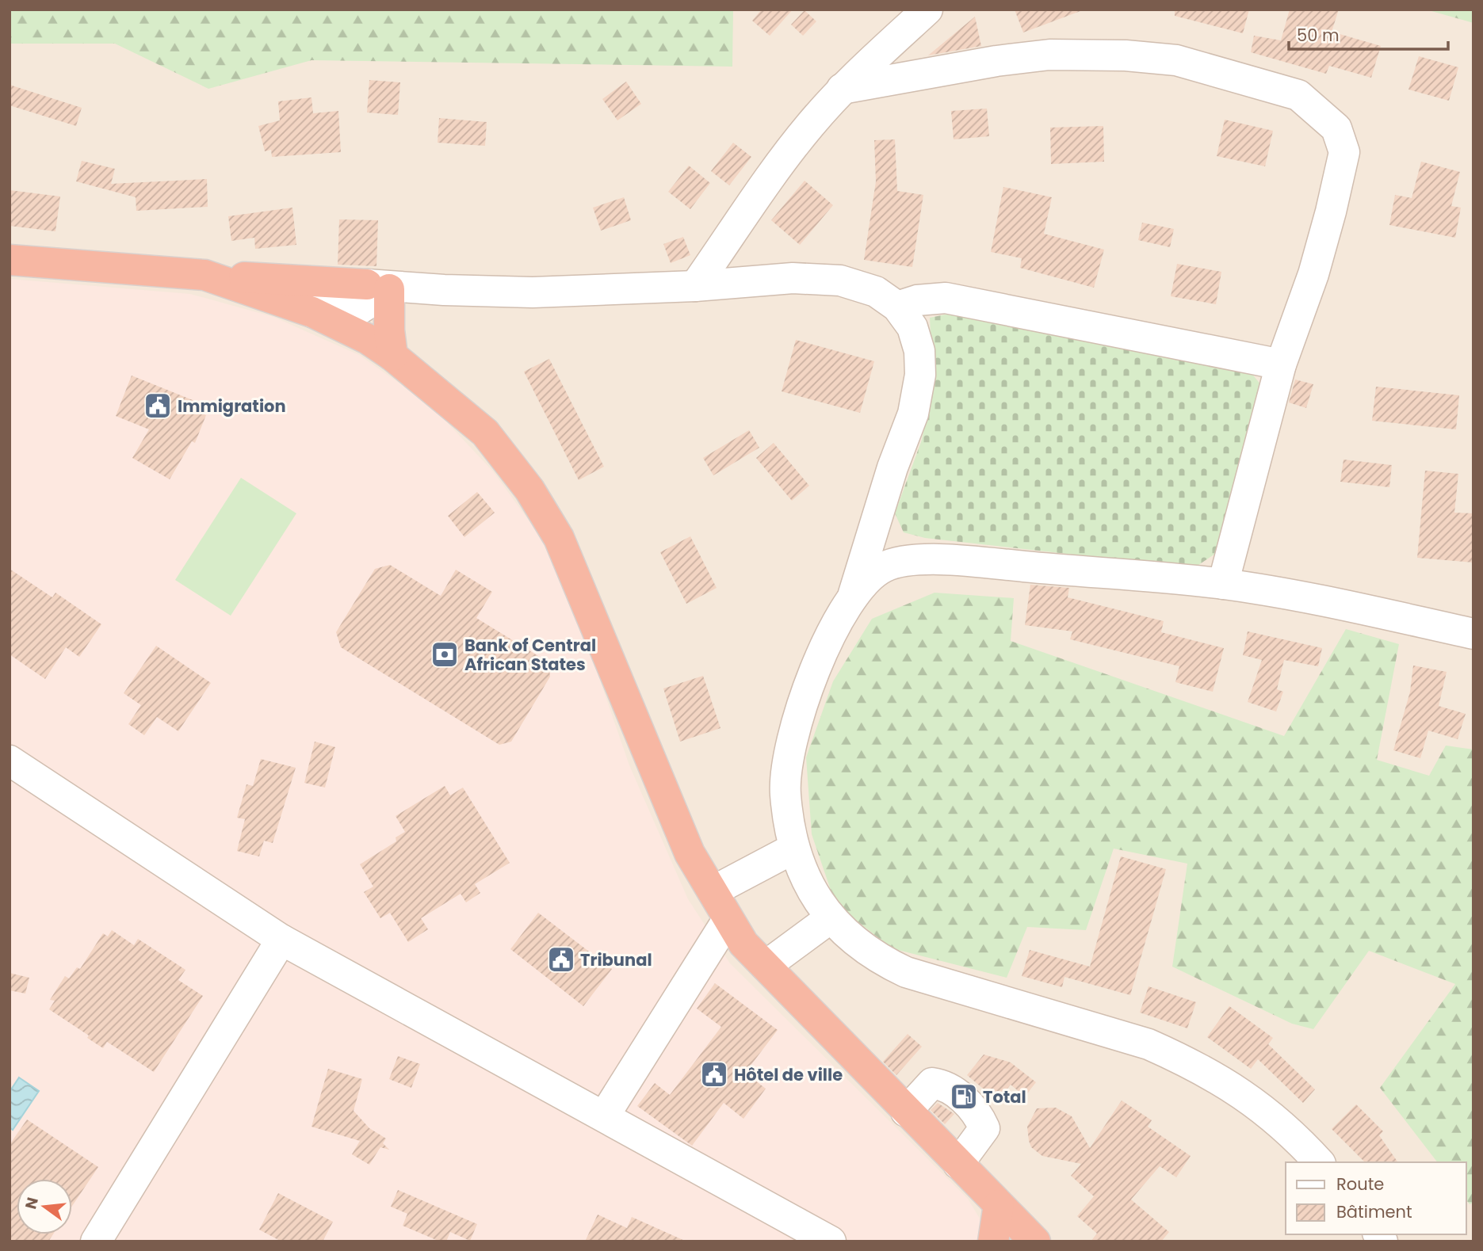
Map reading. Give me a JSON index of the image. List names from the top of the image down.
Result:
{
  "places": {
    "public building": ["Immigration", "Tribunal", "Hôtel de ville"],
    "bank": ["Bank of Central African States"],
    "fuel station": ["Total"]
  },
  "legend": ["Route", "Bâtiment"],
  "scale_bar": "50 m",
  "north": "left"
}
